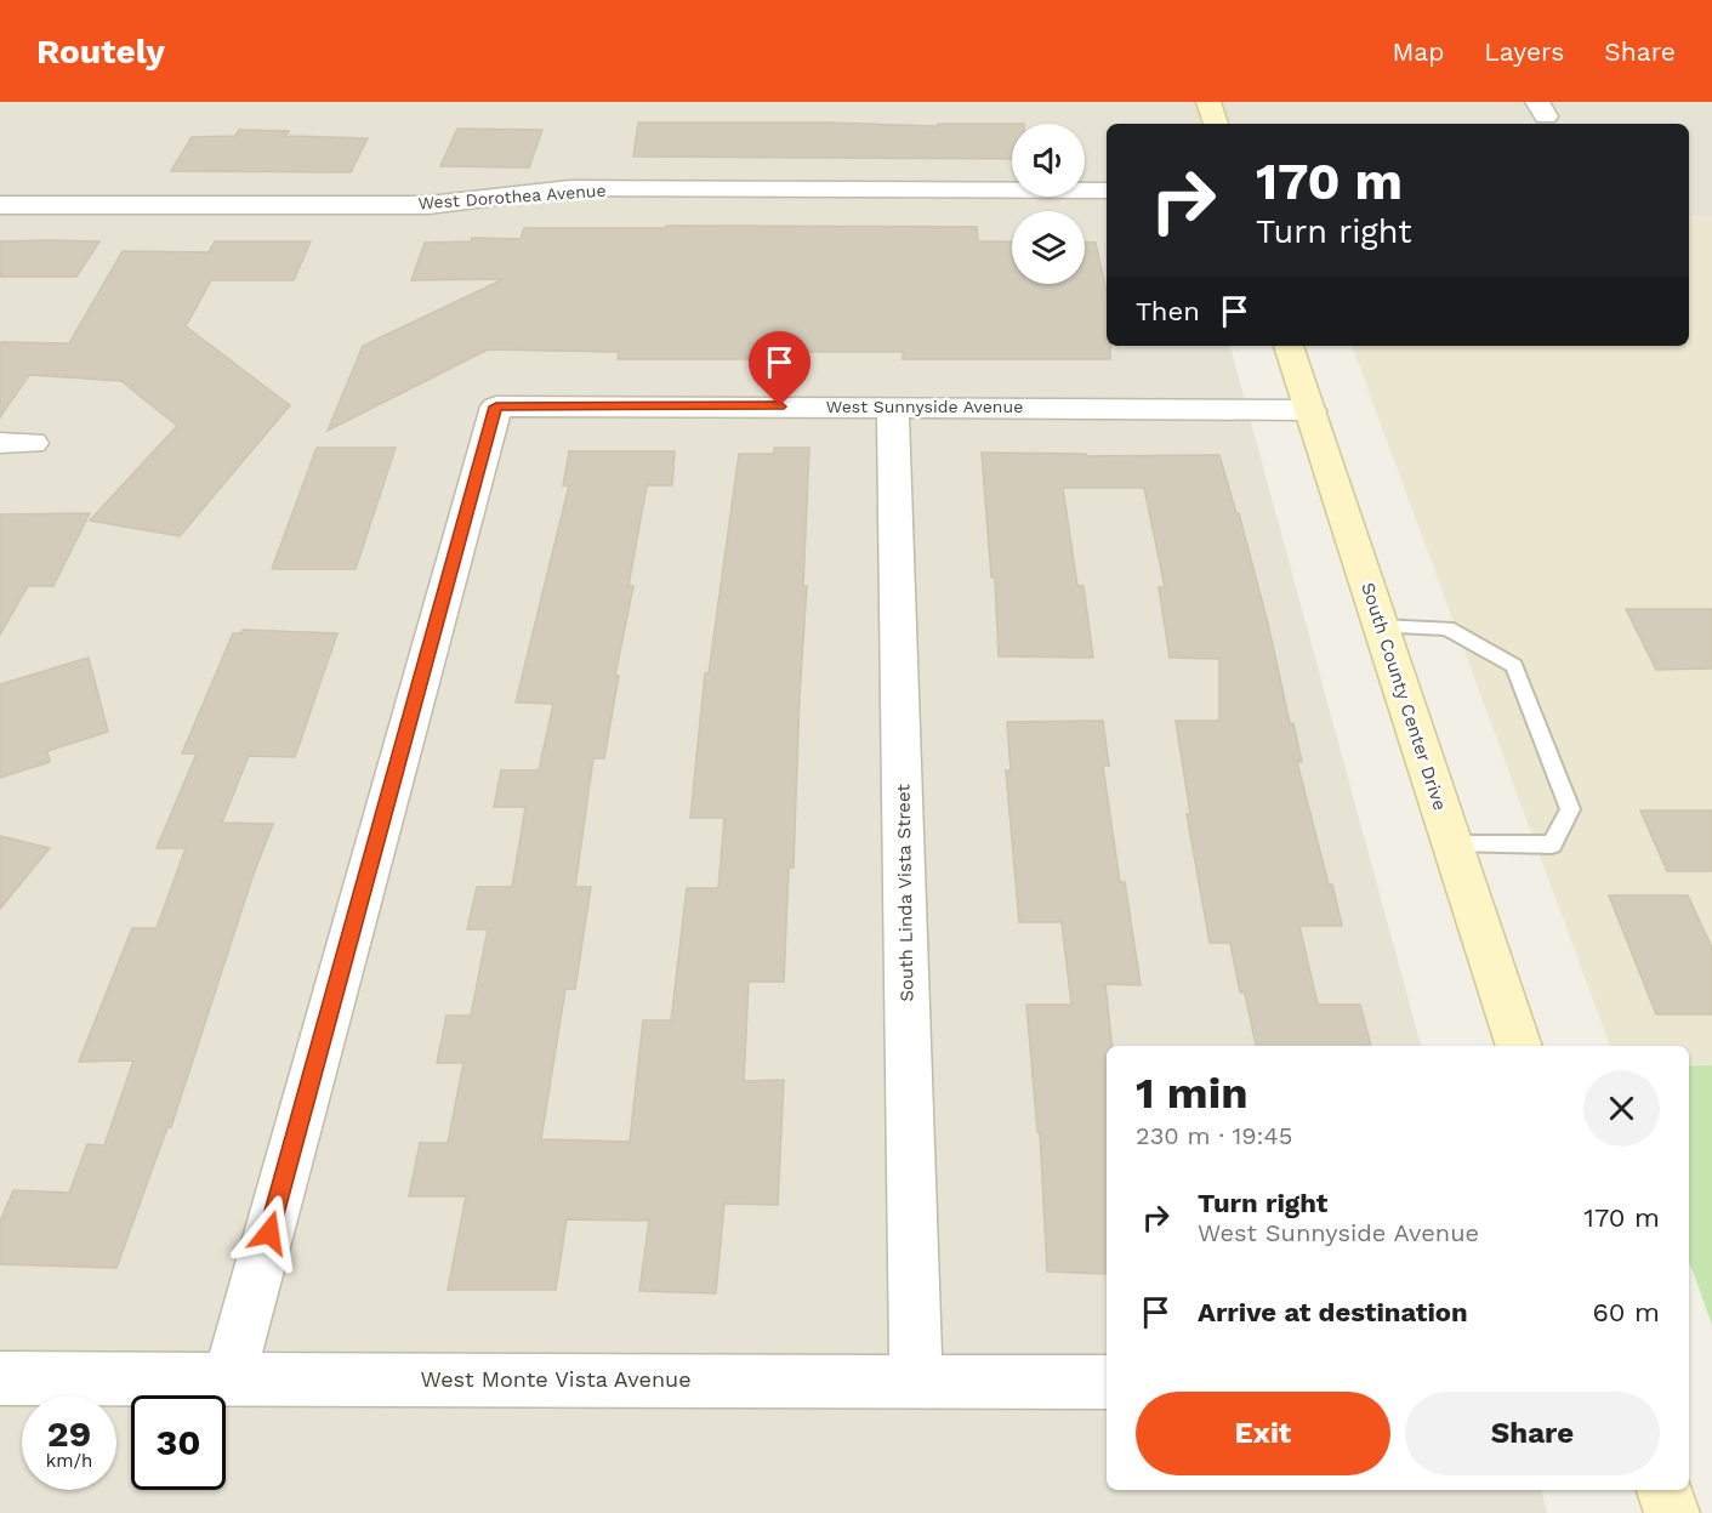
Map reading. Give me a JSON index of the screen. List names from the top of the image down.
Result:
{
  "streets": {
    "street": [
      "West Dorothea Avenue",
      "West Sunnyside Avenue",
      "South County Center Drive",
      "South Linda Vista Street",
      "West Monte Vista Avenue"
    ]
  },
  "crossings": [
    ["West Sunnyside Avenue", "South County Center Drive"],
    ["West Sunnyside Avenue", "South Linda Vista Street"],
    ["West Sunnyside Avenue", "West Monte Vista Avenue"],
    ["South Linda Vista Street", "West Monte Vista Avenue"]
  ],
  "page": {
    "header": "Routely",
    "nav": ["Map", "Layers", "Share"],
    "turn": ["170 m", "Turn right"],
    "then": "Then",
    "heading": ["1 min", "230 m · 19:45"],
    "list": [
      {
        "name": "Turn right",
        "note": "West Sunnyside Avenue",
        "value": "170 m"
      },
      {
        "name": "Arrive at destination",
        "value": "60 m"
      }
    ],
    "buttons": ["Exit", "Share"],
    "speed": "29 km/h",
    "limit": "30"
  }
}
